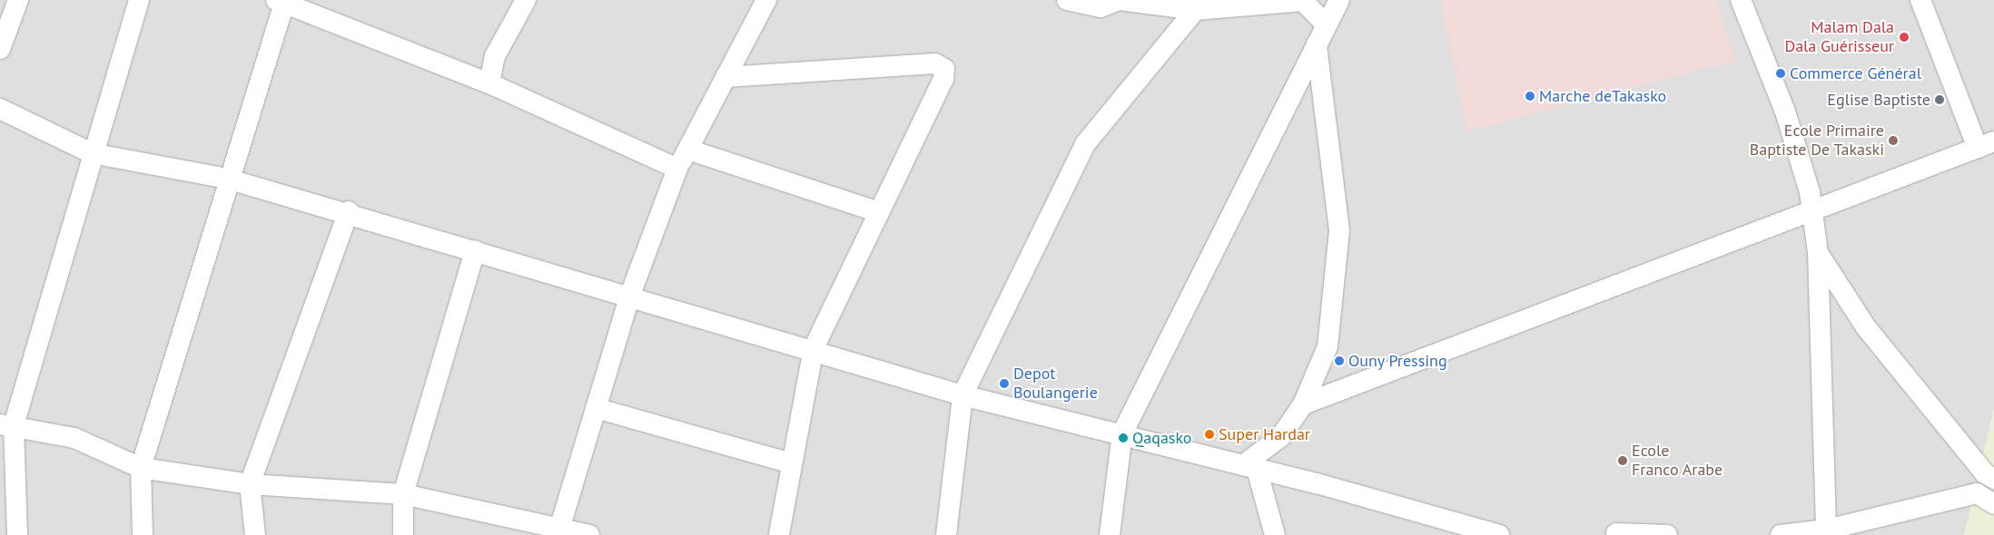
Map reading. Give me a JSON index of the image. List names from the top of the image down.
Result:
{
  "places": [
    "Malam Dala Dala Guérisseur",
    "Commerce Général",
    "Marche deTakasko",
    "Eglise Baptiste",
    "Ecole Primaire Baptiste De Takaski",
    "Ouny Pressing",
    "Depot Boulangerie",
    "Super Hardar",
    "Qaqasko",
    "Ecole Franco Arabe"
  ]
}
